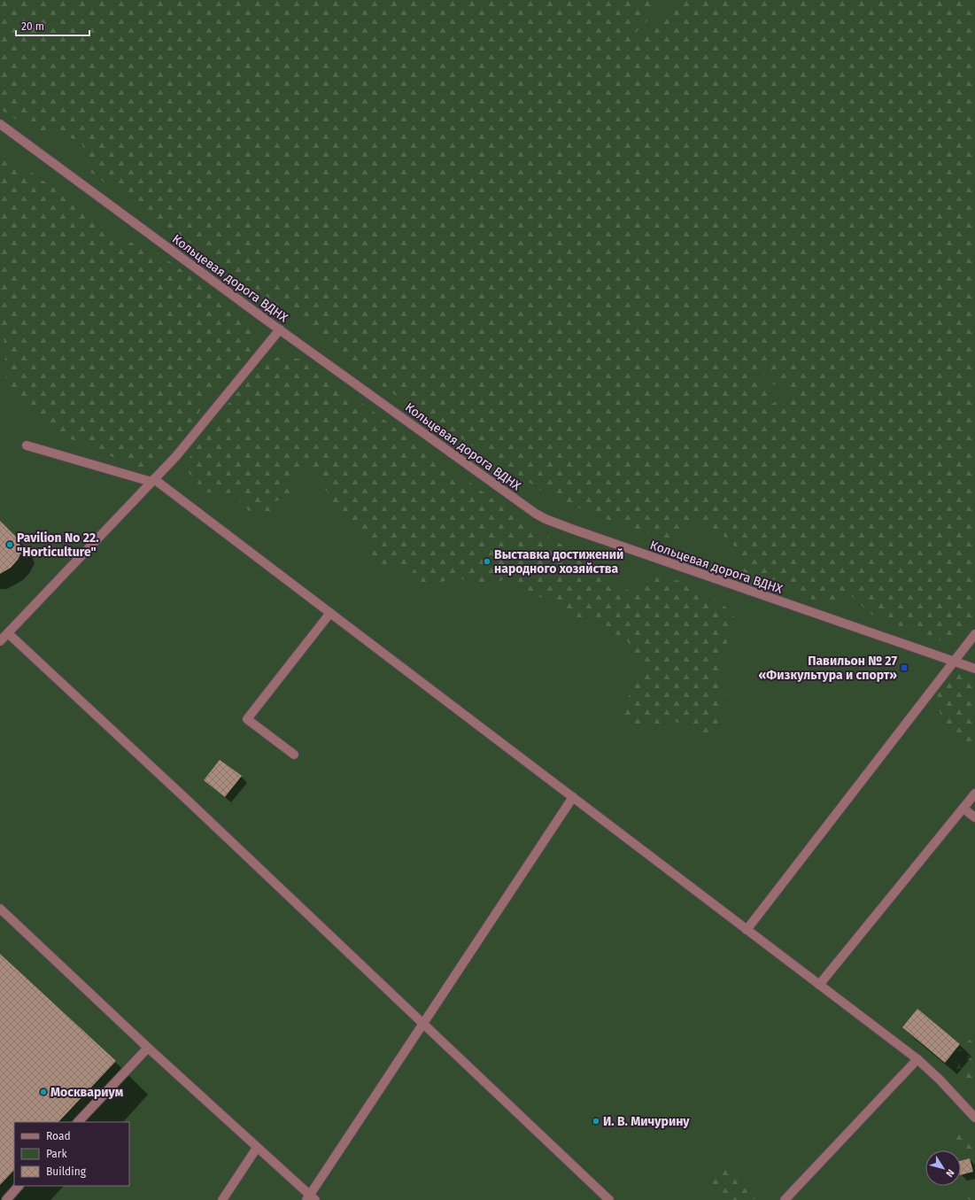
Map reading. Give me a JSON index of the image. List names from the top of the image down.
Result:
{
  "streets": {
    "street": ["Кольцевая дорога ВДНХ"]
  },
  "places": {
    "other": [
      "Pavilion No 22. \"Horticulture\"",
      "Выставка достижений народного хозяйства",
      "Москвариум",
      "И. В. Мичурину"
    ],
    "transit": ["Павильон № 27 «Физкультура и спорт»"]
  },
  "legend": ["Road", "Park", "Building"],
  "scale_bar": "20 m",
  "north": "bottom right"
}
